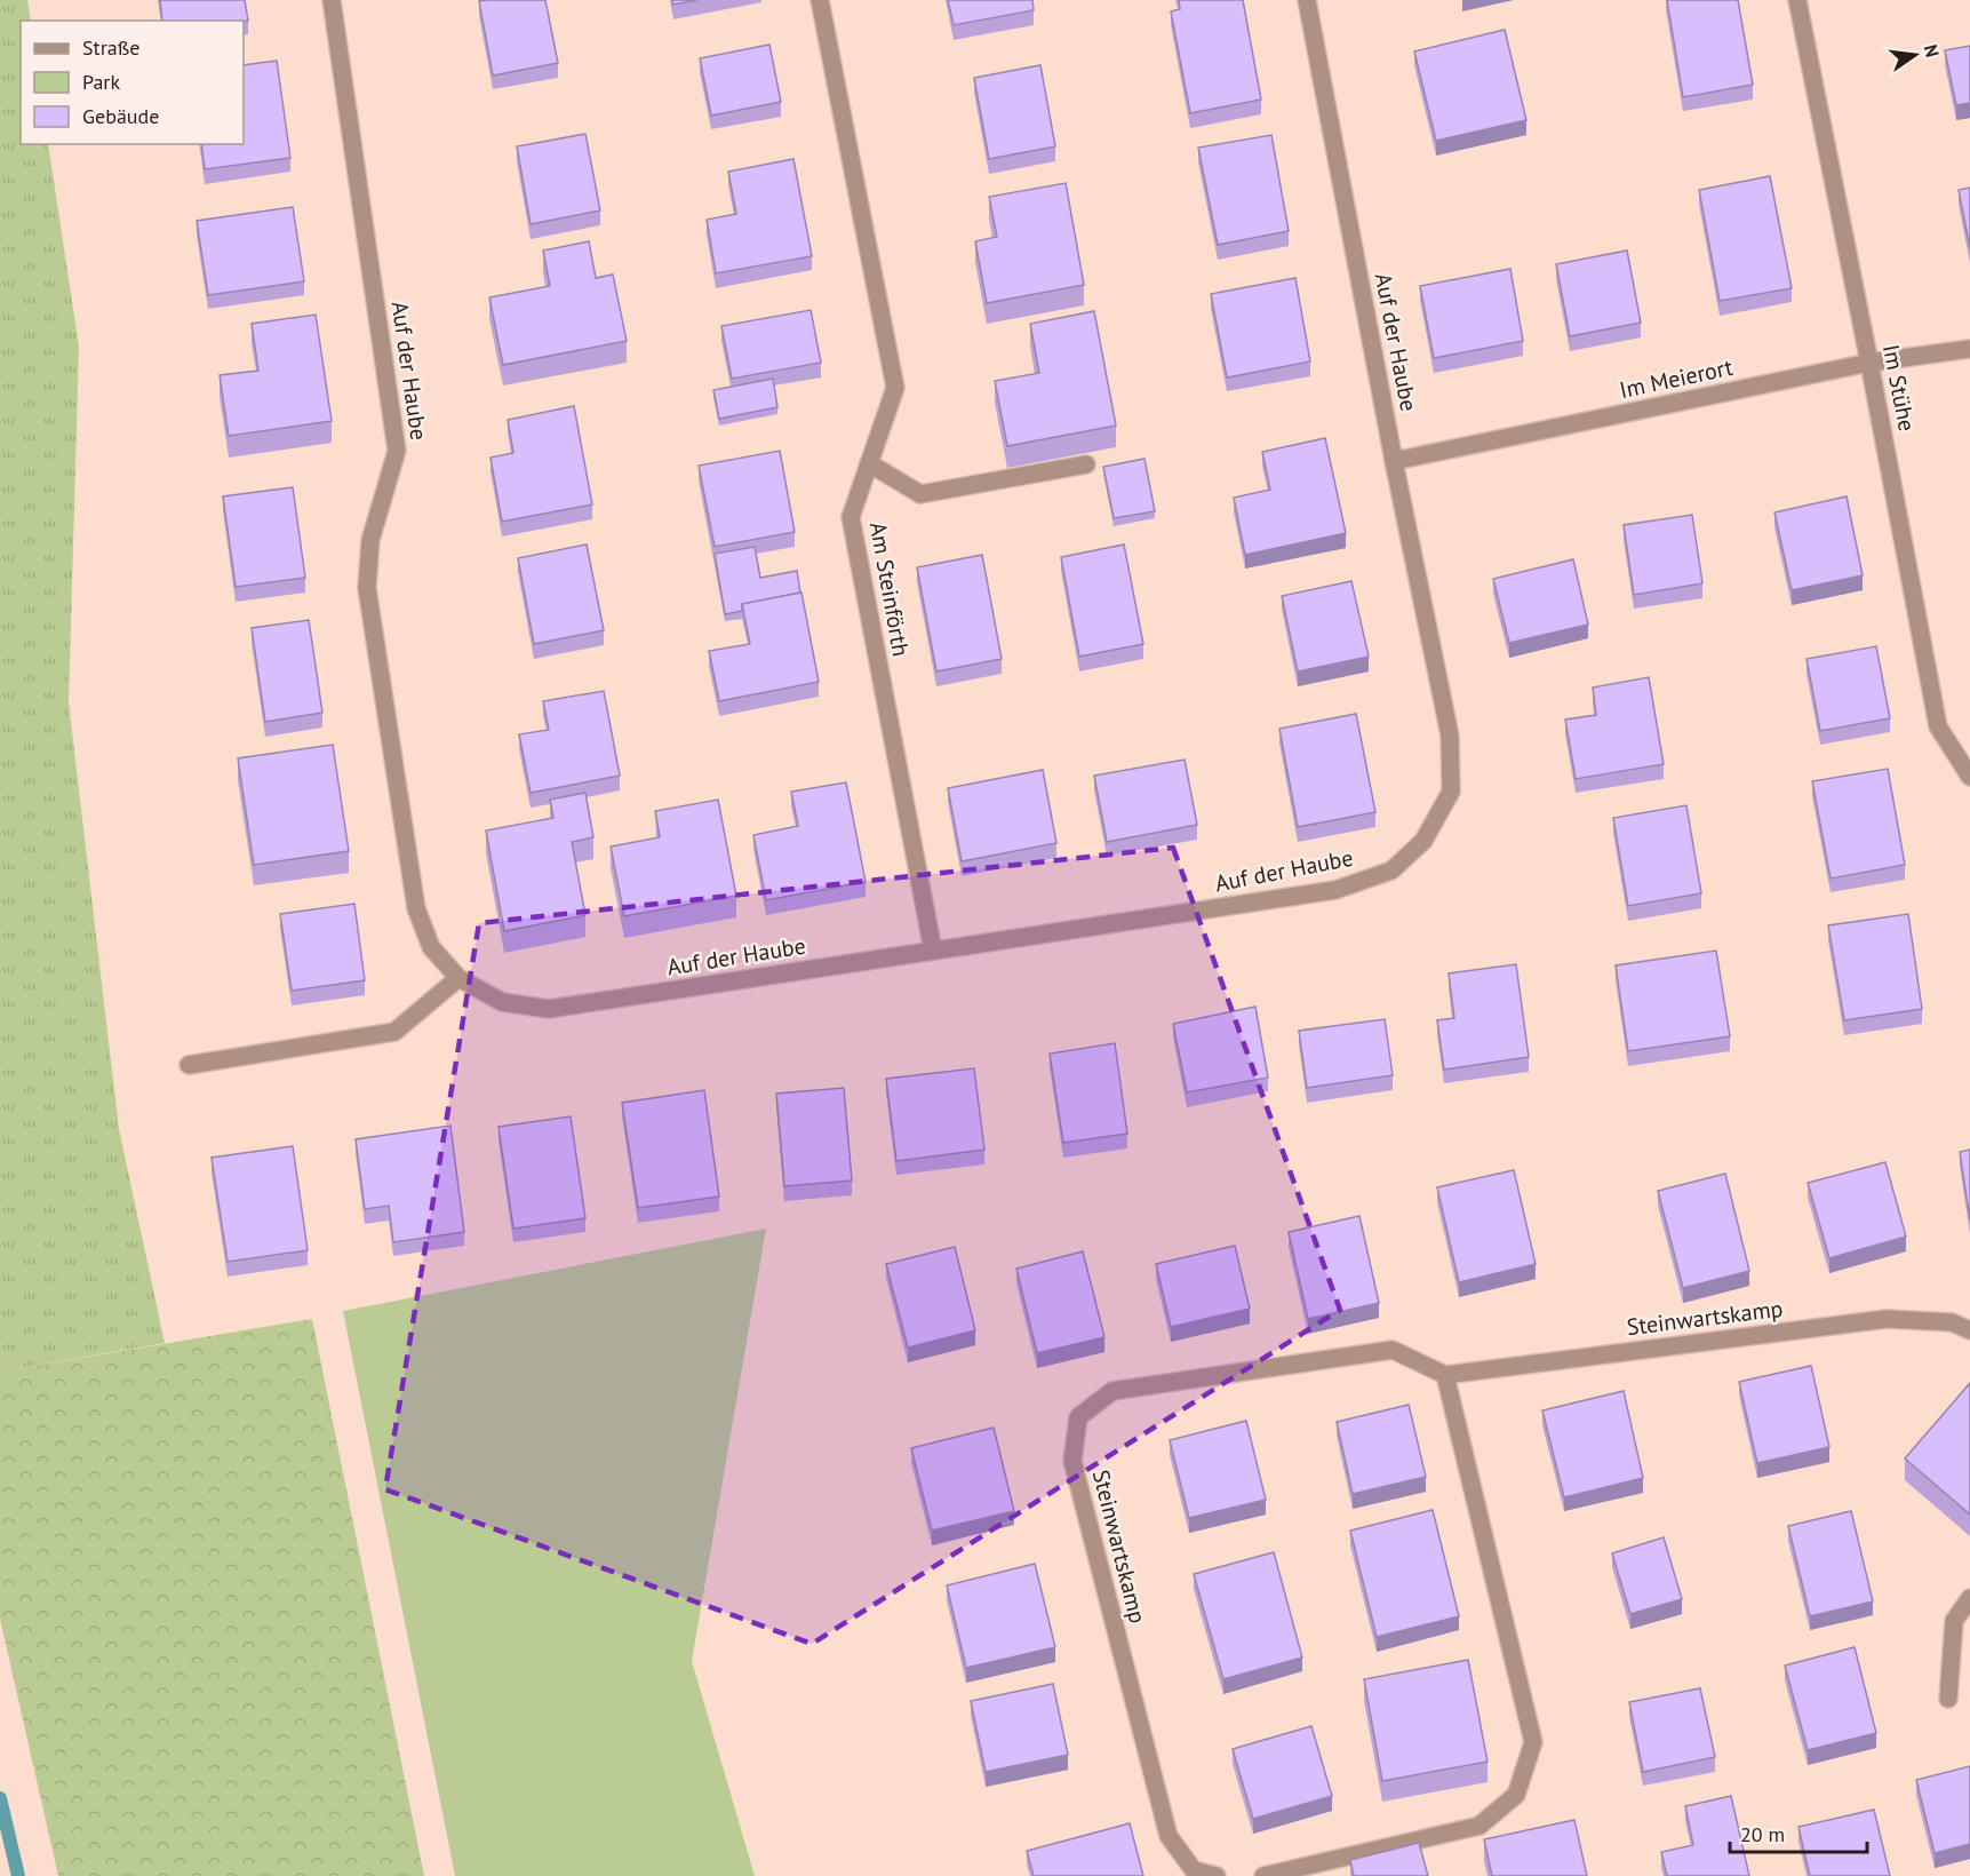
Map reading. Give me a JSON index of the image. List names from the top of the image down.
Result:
{
  "streets": {
    "street": [
      "Auf der Haube",
      "Im Meierort",
      "Im Stühe",
      "Am Steinförth",
      "Steinwartskamp"
    ]
  },
  "crossings": [
    ["Auf der Haube", "Im Meierort"],
    ["Auf der Haube", "Am Steinförth"],
    ["Im Meierort", "Im Stühe"]
  ],
  "legend": ["Straße", "Park", "Gebäude"],
  "scale_bar": "20 m",
  "north": "right"
}
